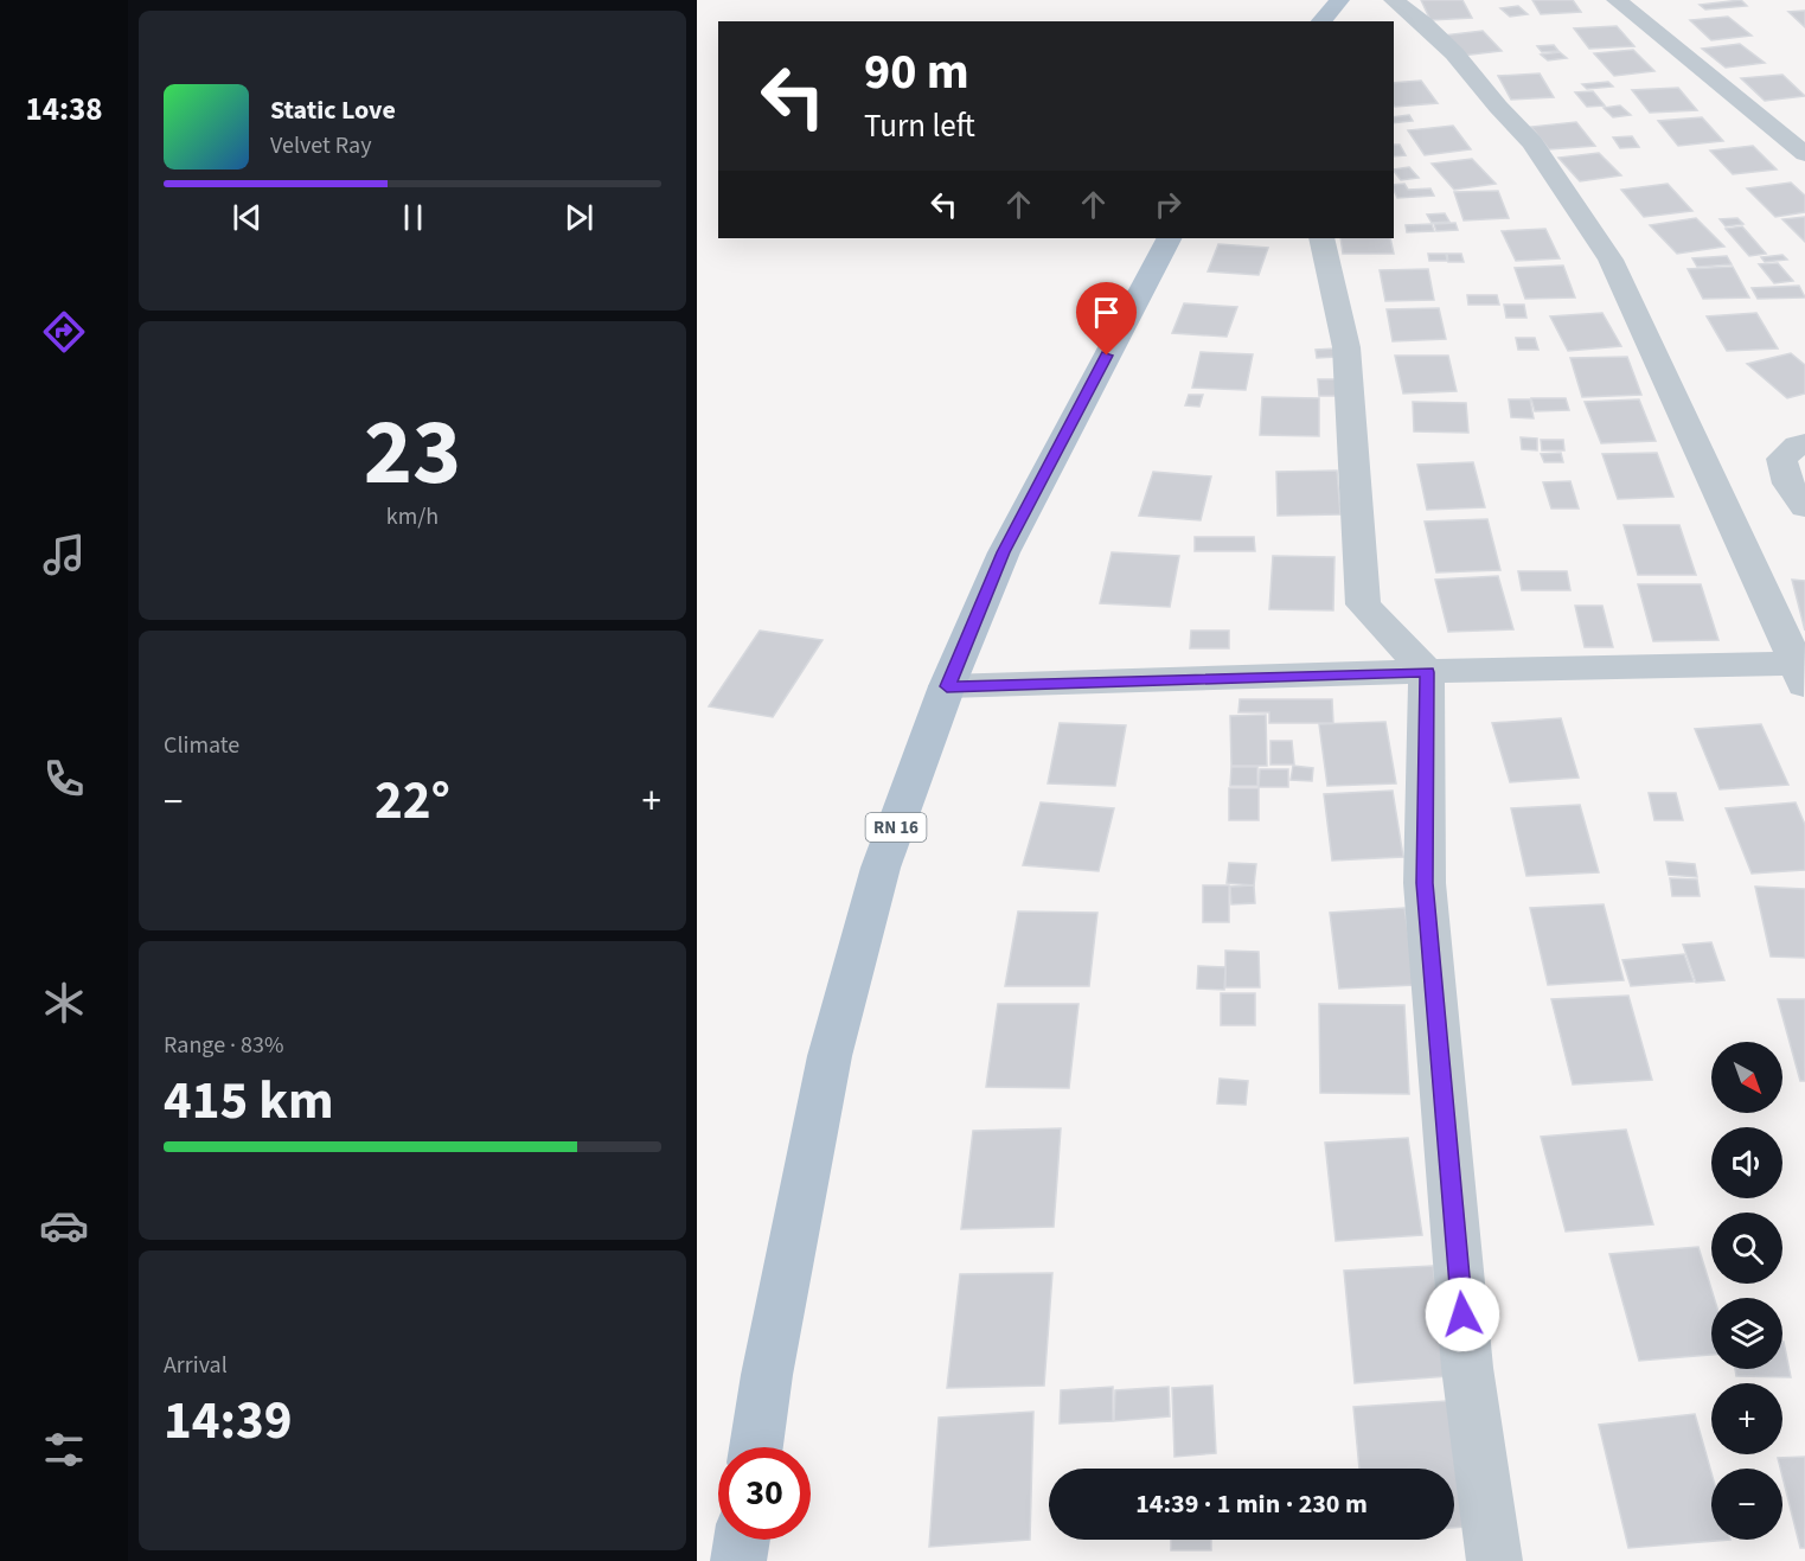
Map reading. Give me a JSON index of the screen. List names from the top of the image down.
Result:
{
  "streets": {
    "main road": ["RN 16"]
  },
  "north": "bottom right",
  "page": {
    "tabs": "14:38",
    "turn": ["90 m", "Turn left"],
    "song": ["Static Love", "Velvet Ray"],
    "tile": [
      ["23", "km/h"],
      "Climate",
      ["Range · 83%", "415 km"],
      ["Arrival", "14:39"]
    ],
    "heat": ["−", "22°", "+"],
    "map_buttons": ["+", "−"],
    "limit": "30",
    "trip": "14:39 · 1 min · 230 m"
  }
}
